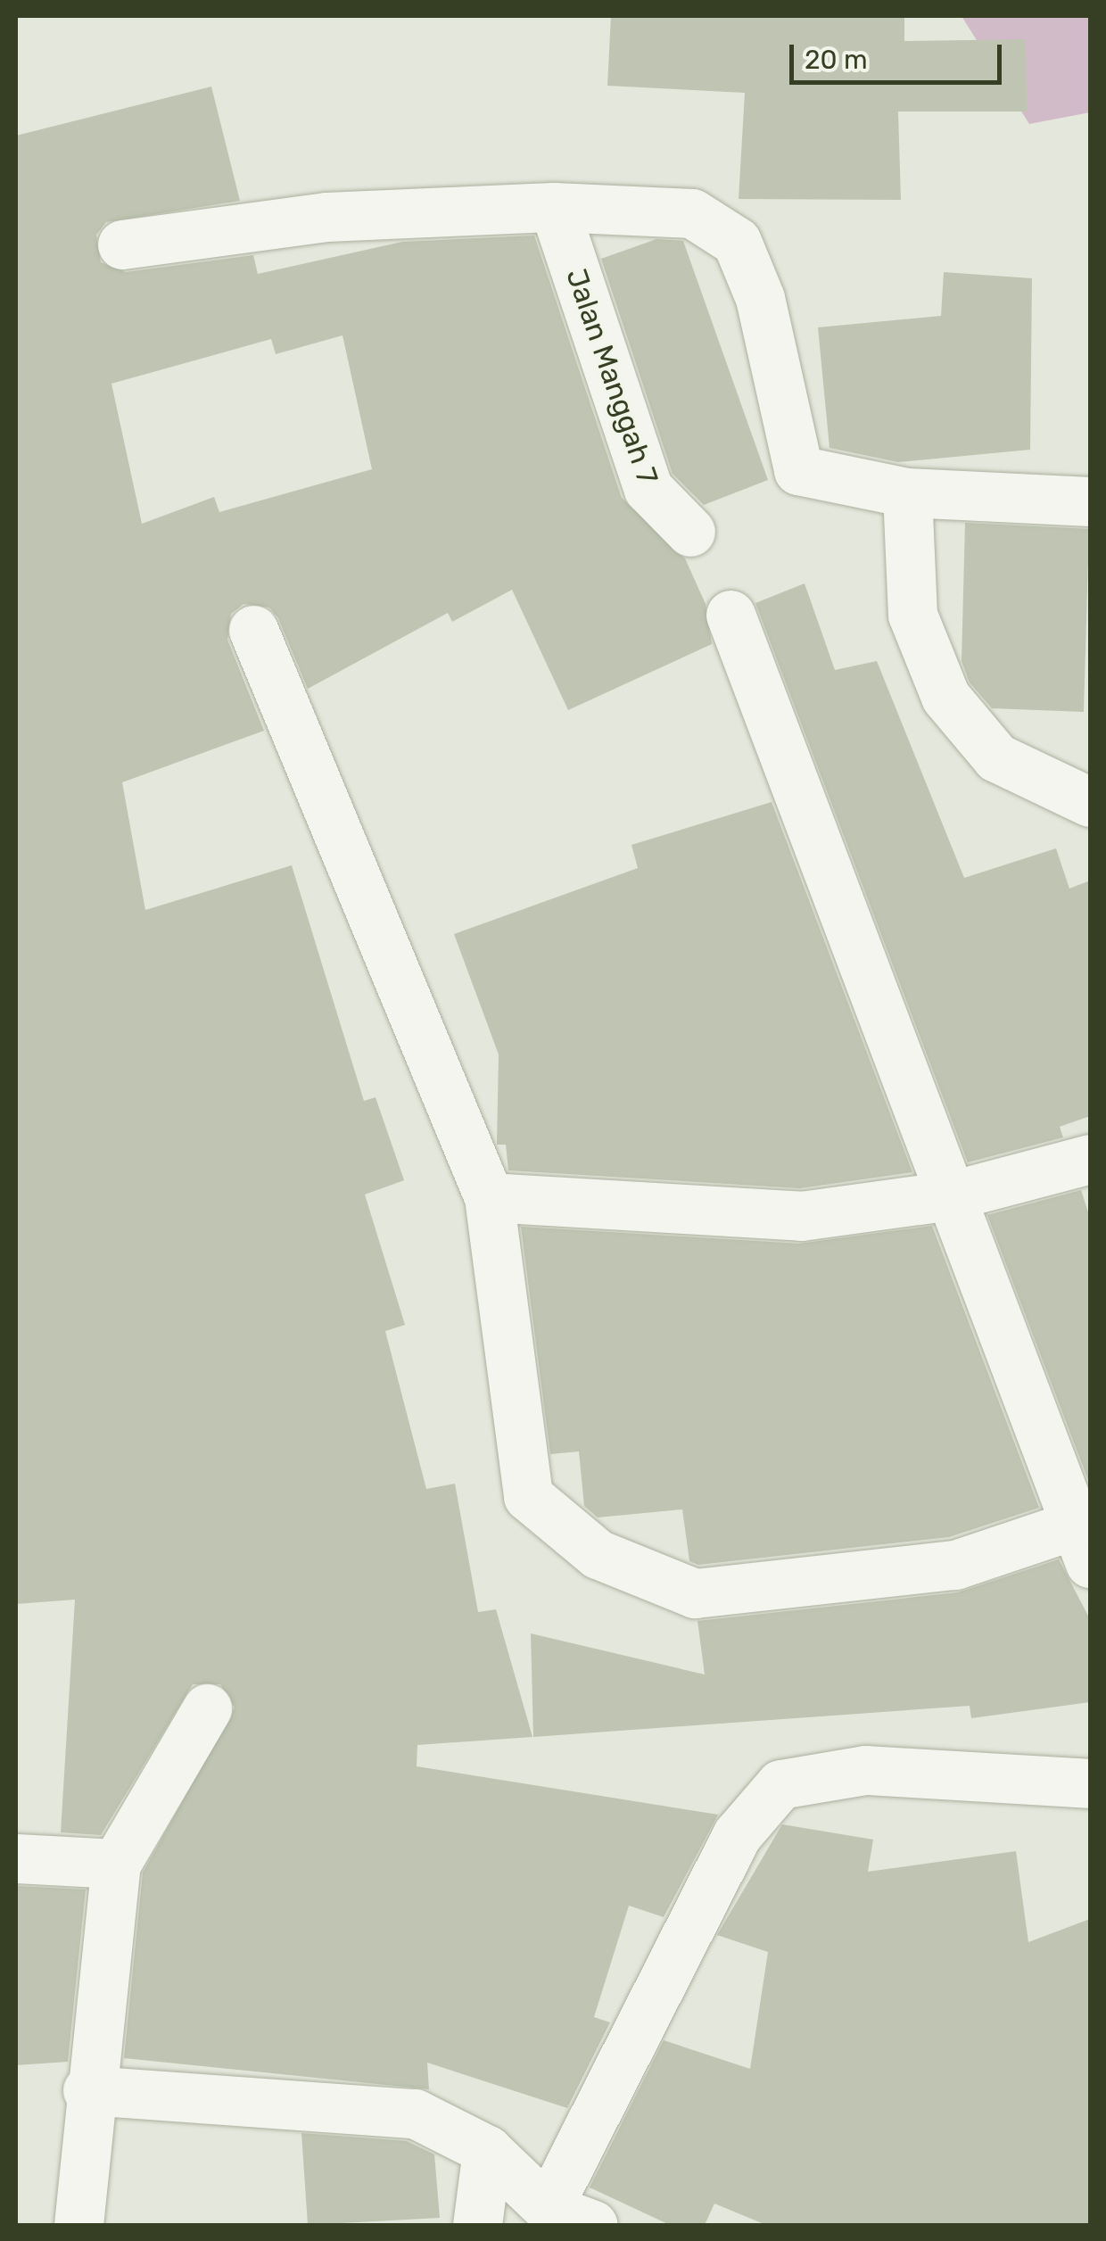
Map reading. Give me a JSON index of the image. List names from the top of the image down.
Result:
{
  "streets": {
    "street": ["Jalan Manggah 7"]
  },
  "scale_bar": "20 m"
}
